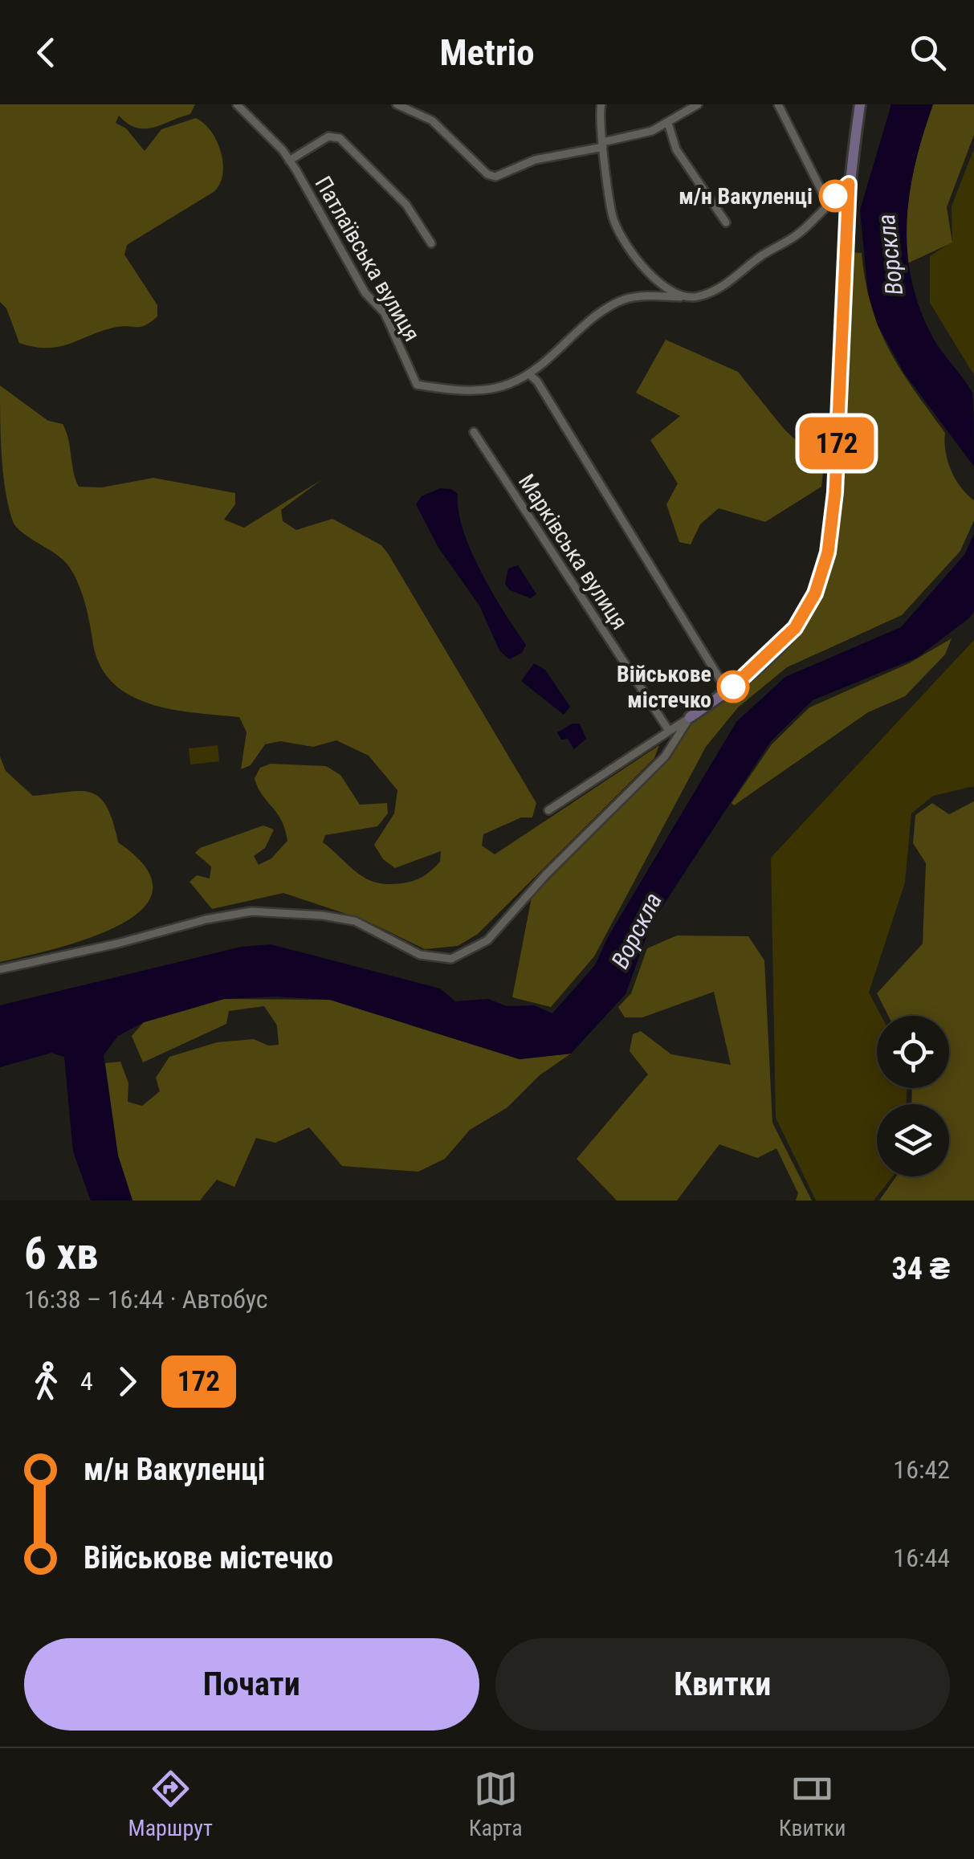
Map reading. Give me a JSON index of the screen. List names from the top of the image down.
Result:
{
  "streets": {
    "street": ["Патлаївська вулиця", "Марківська вулиця"]
  },
  "water": ["Ворскла"],
  "places": ["м/н Вакуленці", "Військове містечко"],
  "lines": ["bus line 172"],
  "page": {
    "header": "Metrio",
    "on_map": "172",
    "heading": ["6 хв", "16:38 – 16:44 · Автобус", "34 ₴"],
    "legs": ["4", "172"],
    "list": [
      {
        "name": "м/н Вакуленці",
        "value": "16:42"
      },
      {
        "name": "Військове містечко",
        "value": "16:44"
      }
    ],
    "buttons": ["Почати", "Квитки"],
    "tabs": ["Маршрут", "Карта", "Квитки"]
  }
}
